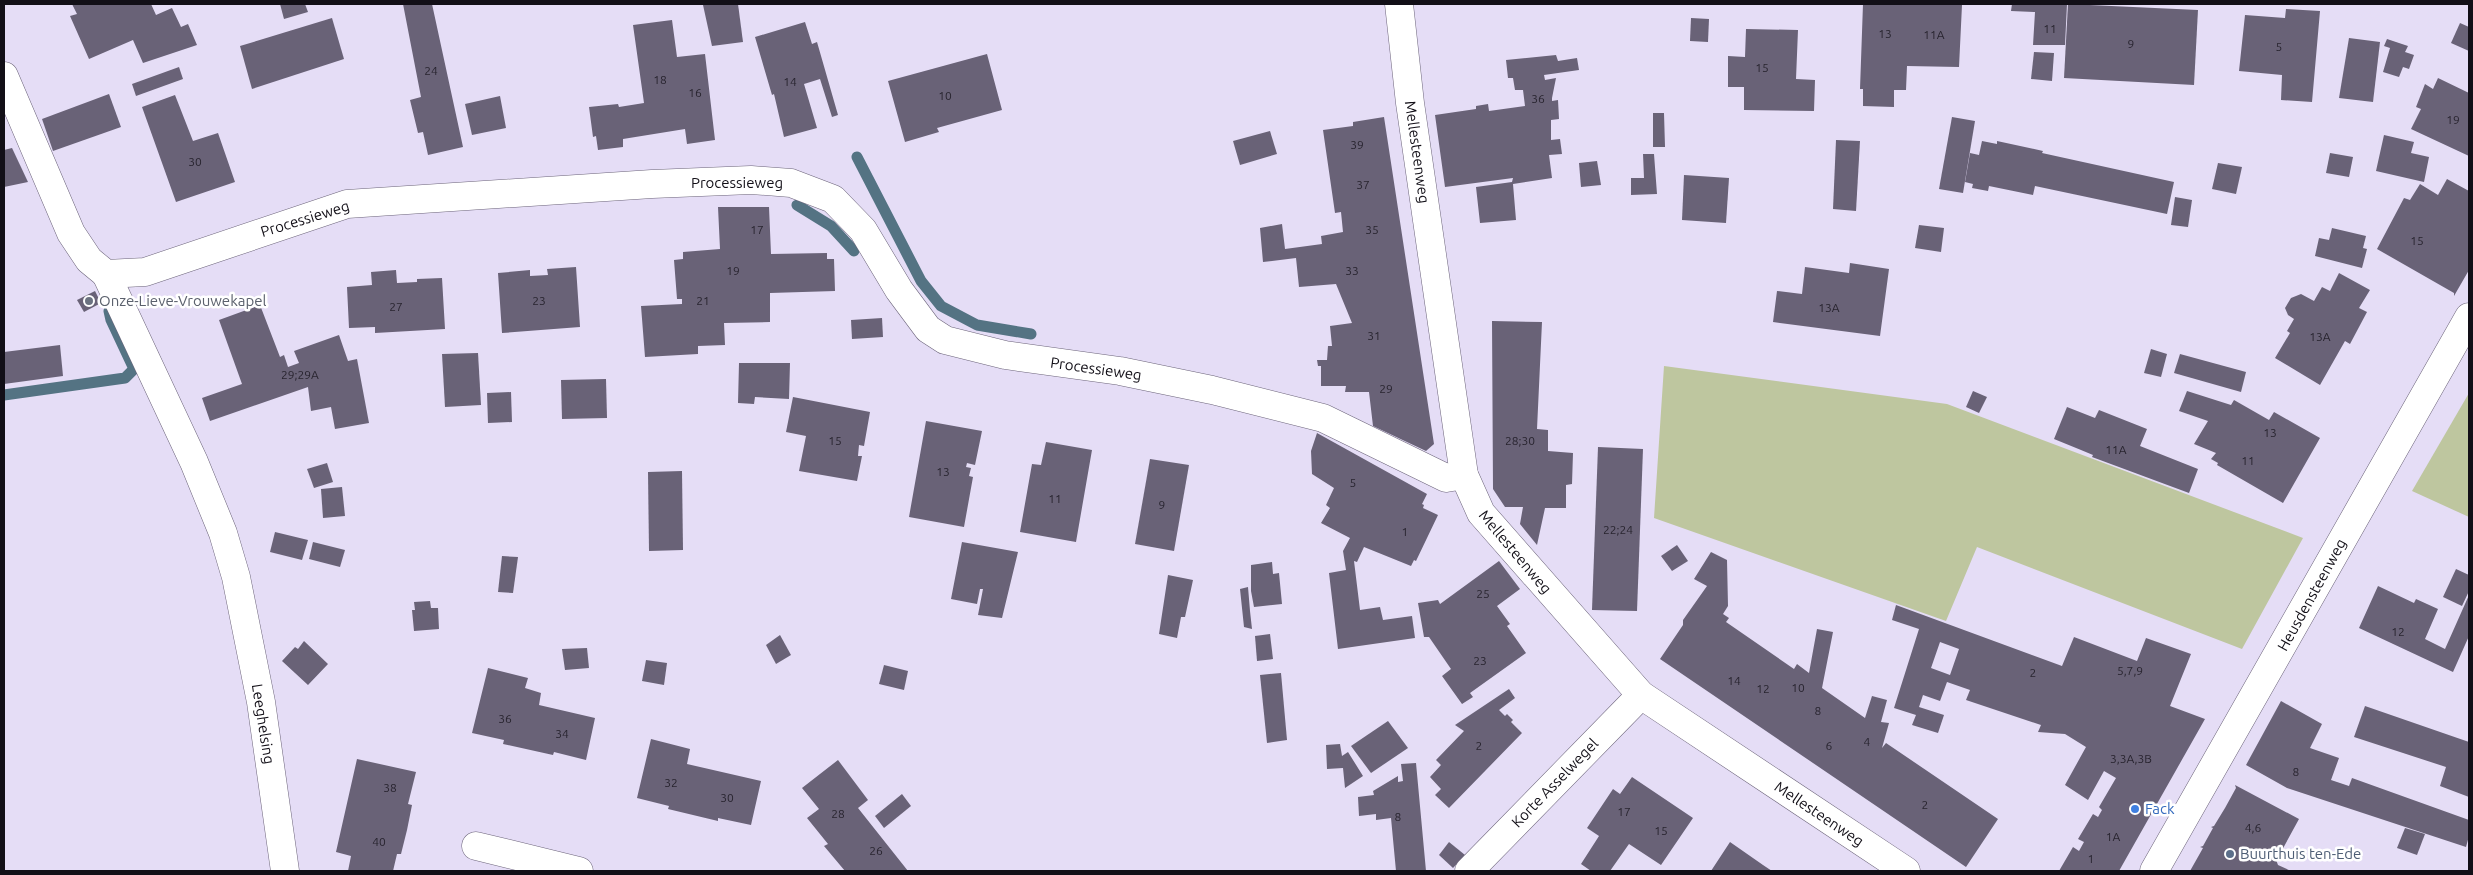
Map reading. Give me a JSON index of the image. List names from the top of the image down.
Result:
{
  "streets": {
    "street": [
      "Mellesteenweg",
      "Processieweg",
      "Heusdensteenweg",
      "Leeghelsing",
      "Korte Asselwegel"
    ]
  },
  "crossings": [
    ["Mellesteenweg", "Processieweg"],
    ["Mellesteenweg", "Korte Asselwegel"],
    ["Processieweg", "Leeghelsing"]
  ],
  "places": ["Onze-Lieve-Vrouwekapel", "Fack", "Buurthuis ten-Ede"],
  "house_numbers": [
    "11",
    "13",
    "11A",
    "9",
    "5",
    "15",
    "24",
    "18",
    "14",
    "16",
    "10",
    "36",
    "19",
    "39",
    "30",
    "37",
    "17",
    "35",
    "15",
    "19",
    "33",
    "23",
    "21",
    "27",
    "13A",
    "31",
    "13A",
    "29;29A",
    "29",
    "13",
    "15",
    "28;30",
    "11A",
    "11",
    "13",
    "5",
    "11",
    "9",
    "22;24",
    "1",
    "25",
    "12",
    "23",
    "5,7,9",
    "2",
    "14",
    "10",
    "12",
    "8",
    "36",
    "34",
    "4",
    "2",
    "6",
    "3,3A,3B",
    "8",
    "32",
    "38",
    "30",
    "2",
    "17",
    "28",
    "8",
    "4,6",
    "15",
    "1A",
    "40",
    "26",
    "1"
  ]
}
